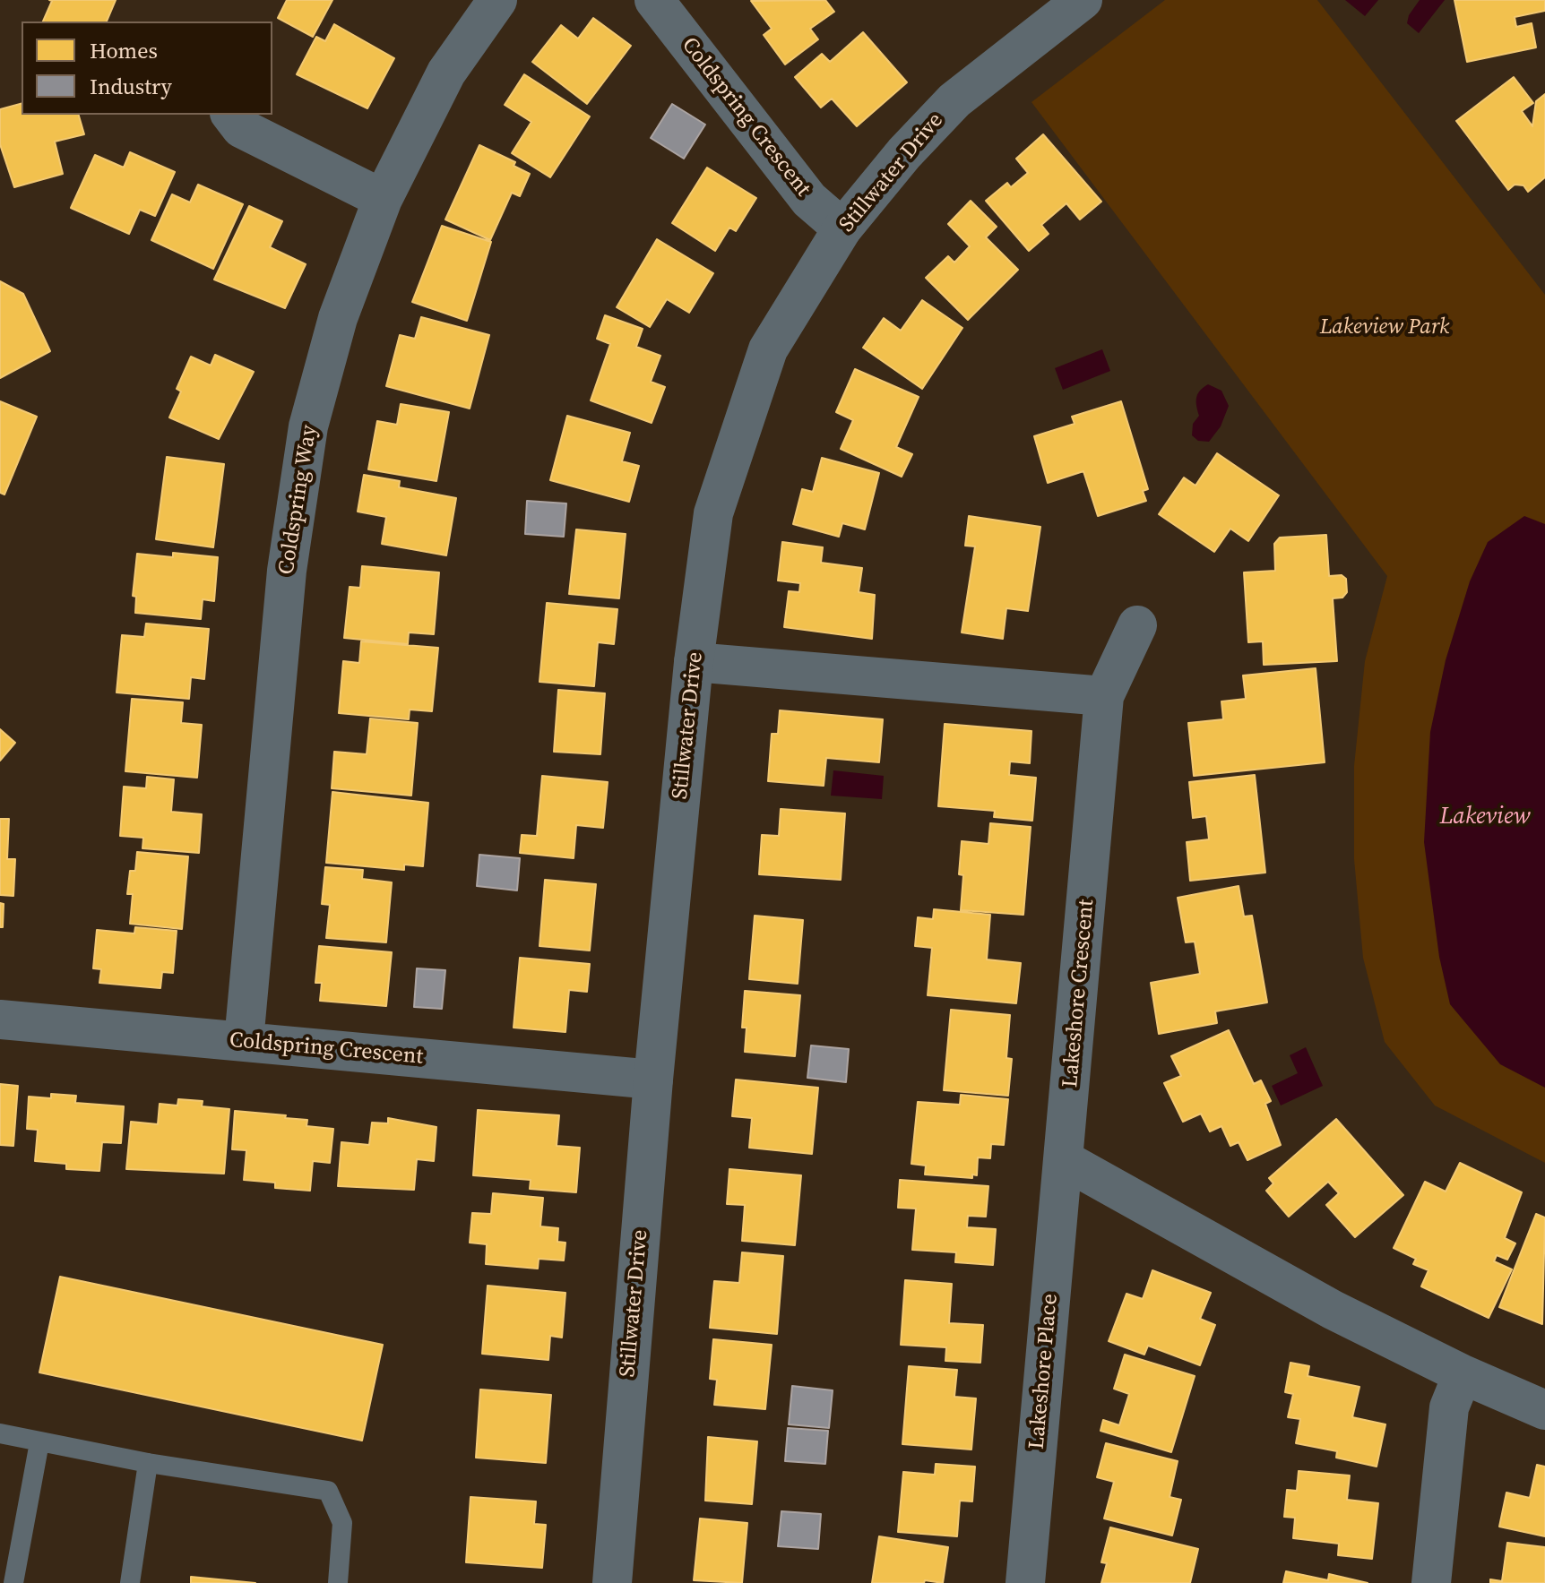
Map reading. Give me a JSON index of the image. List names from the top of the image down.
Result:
{
  "streets": {
    "street": [
      "Coldspring Crescent",
      "Stillwater Drive",
      "Coldspring Way",
      "Lakeshore Crescent",
      "Lakeshore Place"
    ]
  },
  "crossings": [
    ["Coldspring Crescent", "Stillwater Drive"],
    ["Coldspring Crescent", "Coldspring Way"],
    ["Lakeshore Crescent", "Lakeshore Place"]
  ],
  "water": ["Lakeview"],
  "parks": ["Lakeview Park"],
  "legend": ["Homes", "Industry"]
}
